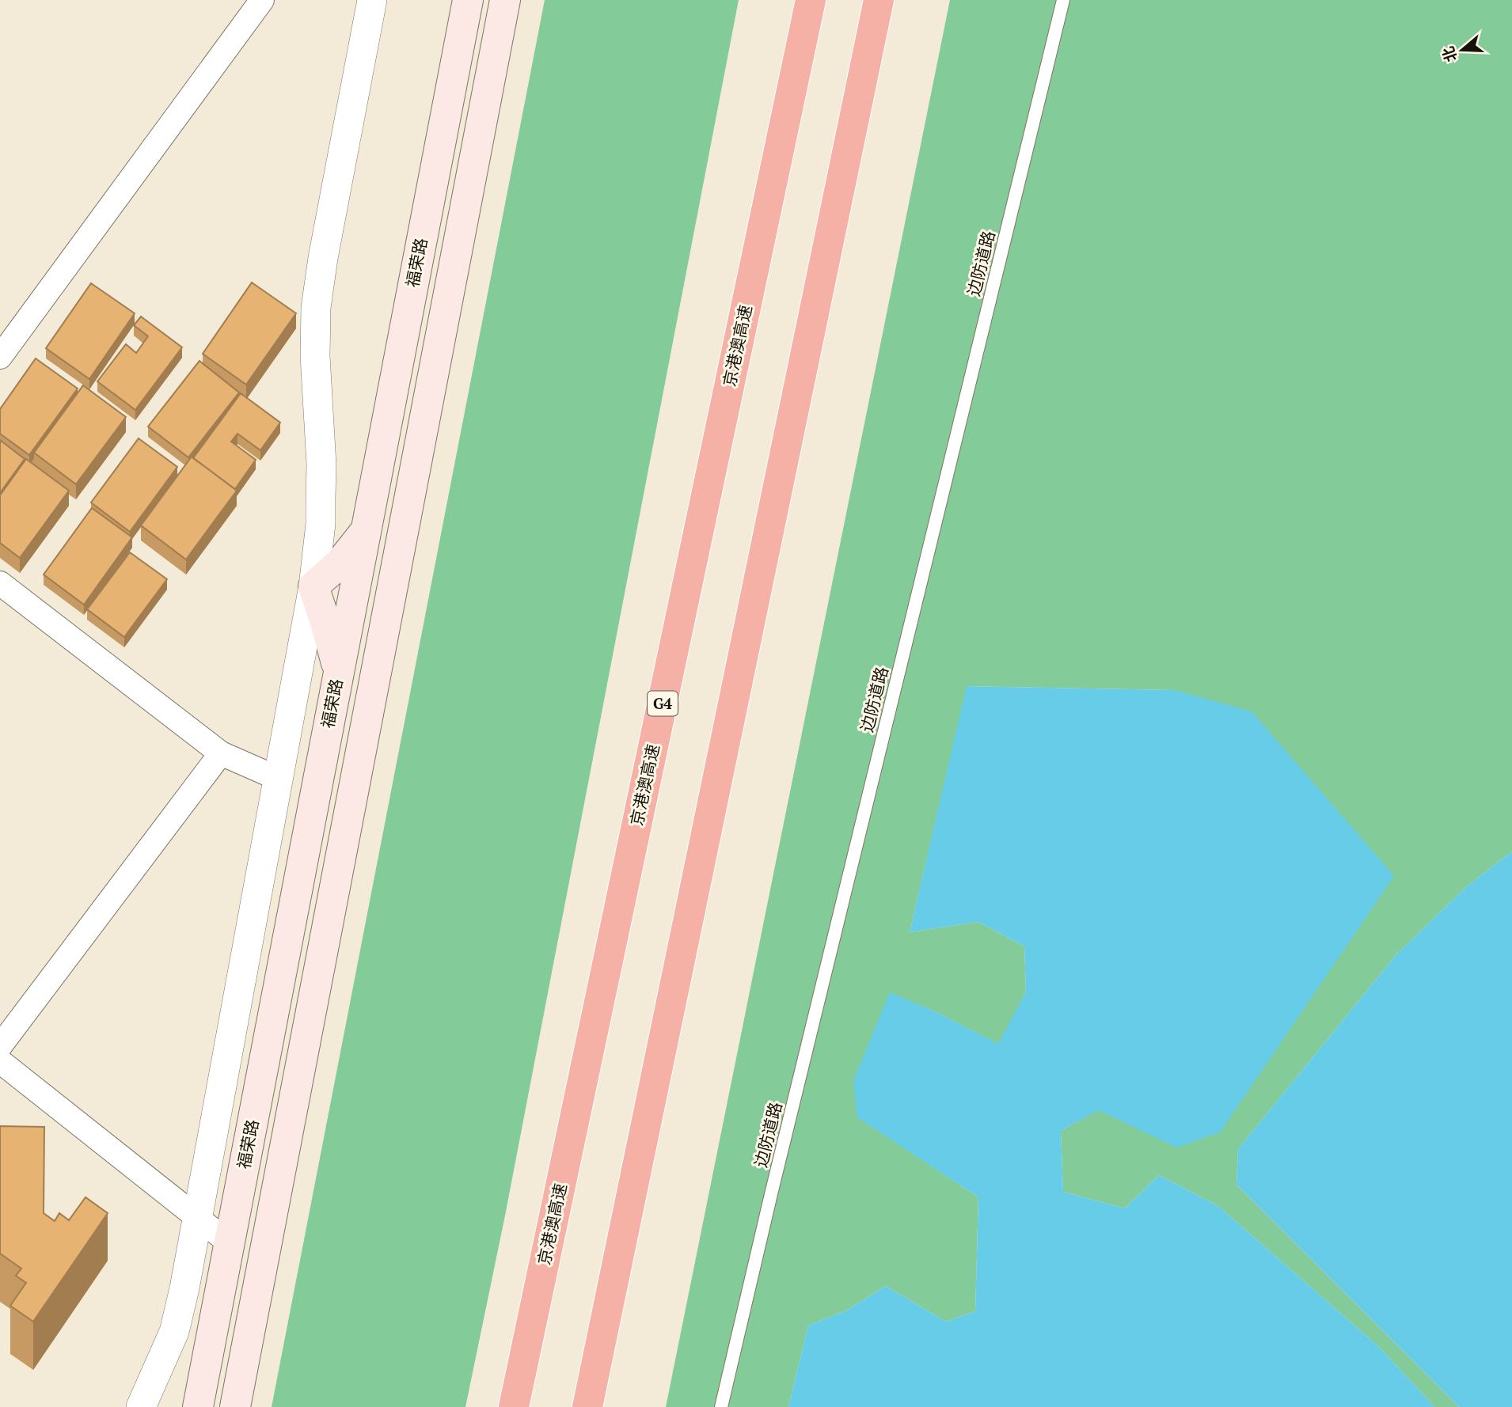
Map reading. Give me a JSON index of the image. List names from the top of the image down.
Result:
{
  "streets": {
    "highway": ["京港澳高速", "G4"],
    "main road": ["福荣路"],
    "lane": ["边防道路"]
  },
  "north": "left"
}
